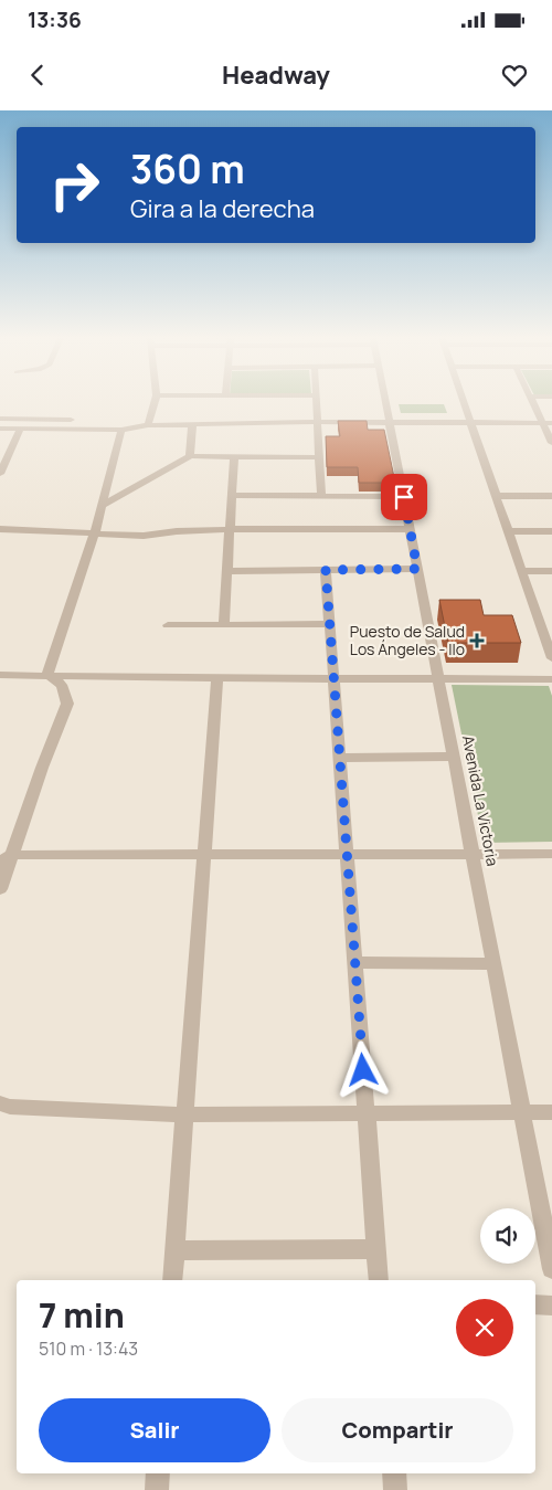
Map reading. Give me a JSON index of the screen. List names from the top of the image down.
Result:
{
  "streets": {
    "street": ["Avenida La Victoria"]
  },
  "places": {
    "health": ["Puesto de Salud Los Ángeles - Ilo"]
  },
  "page": {
    "status": "13:36",
    "header": "Headway",
    "turn": ["360 m", "Gira a la derecha"],
    "heading": ["7 min", "510 m · 13:43"],
    "buttons": ["Salir", "Compartir"]
  }
}
